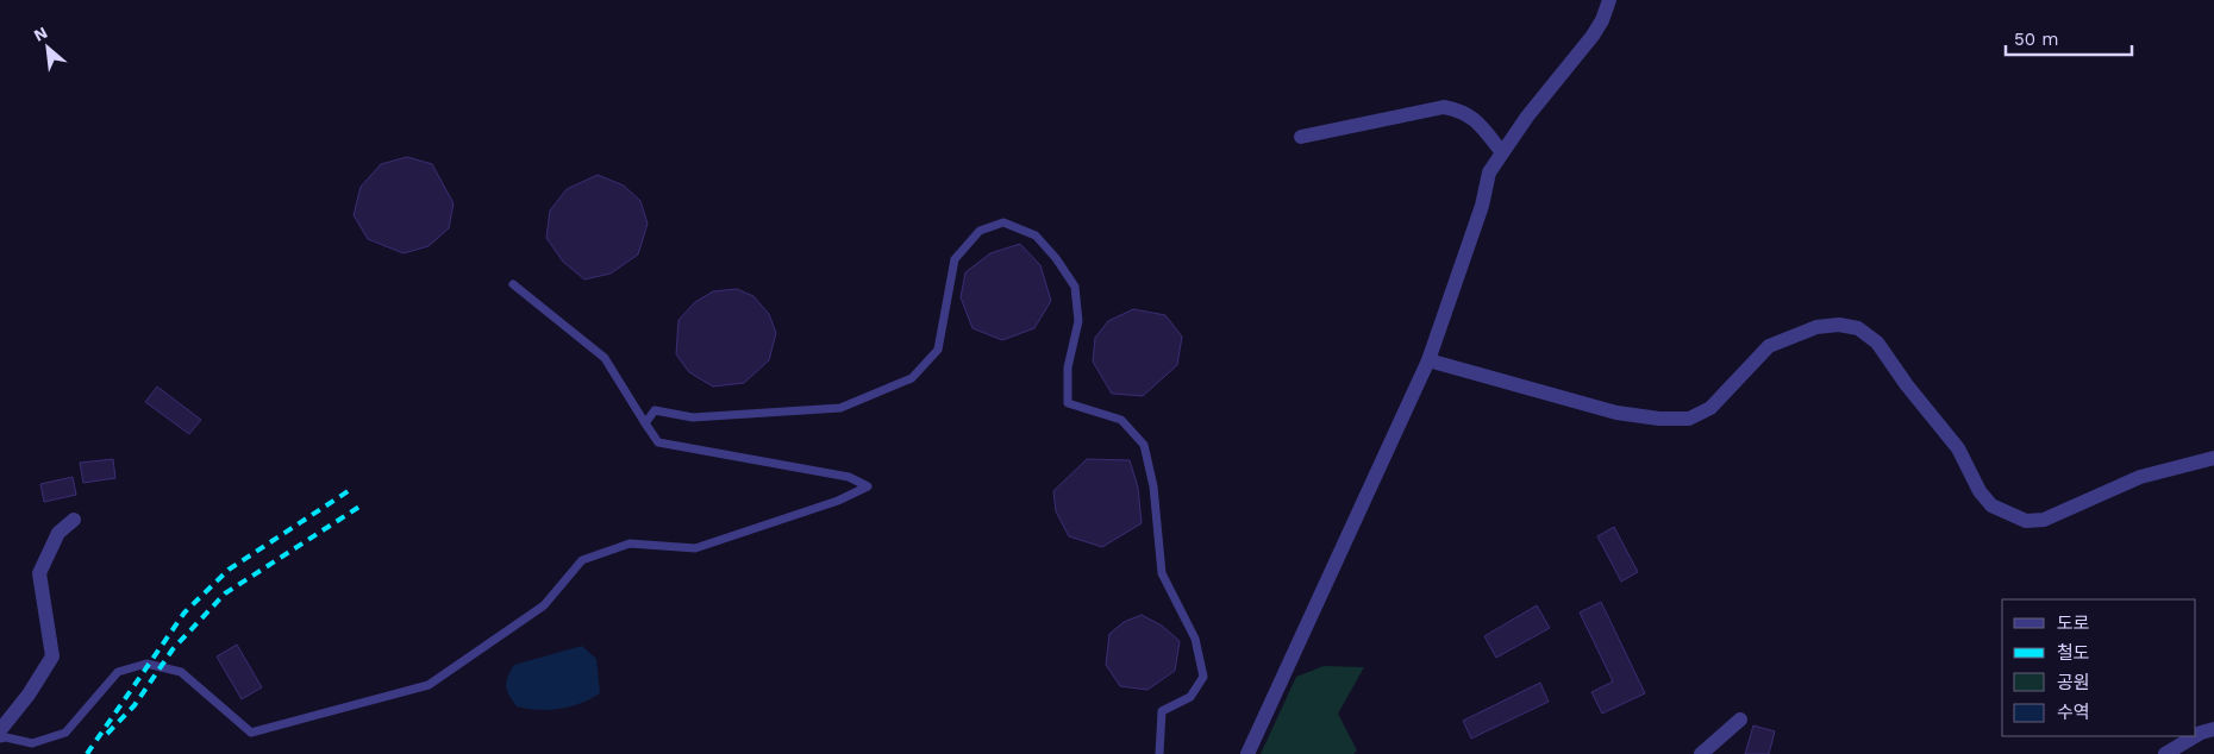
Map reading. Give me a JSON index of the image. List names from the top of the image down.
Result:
{
  "legend": [
    "도로",
    "철도",
    "공원",
    "수역"
  ],
  "scale_bar": "50 m",
  "north": "top left"
}
